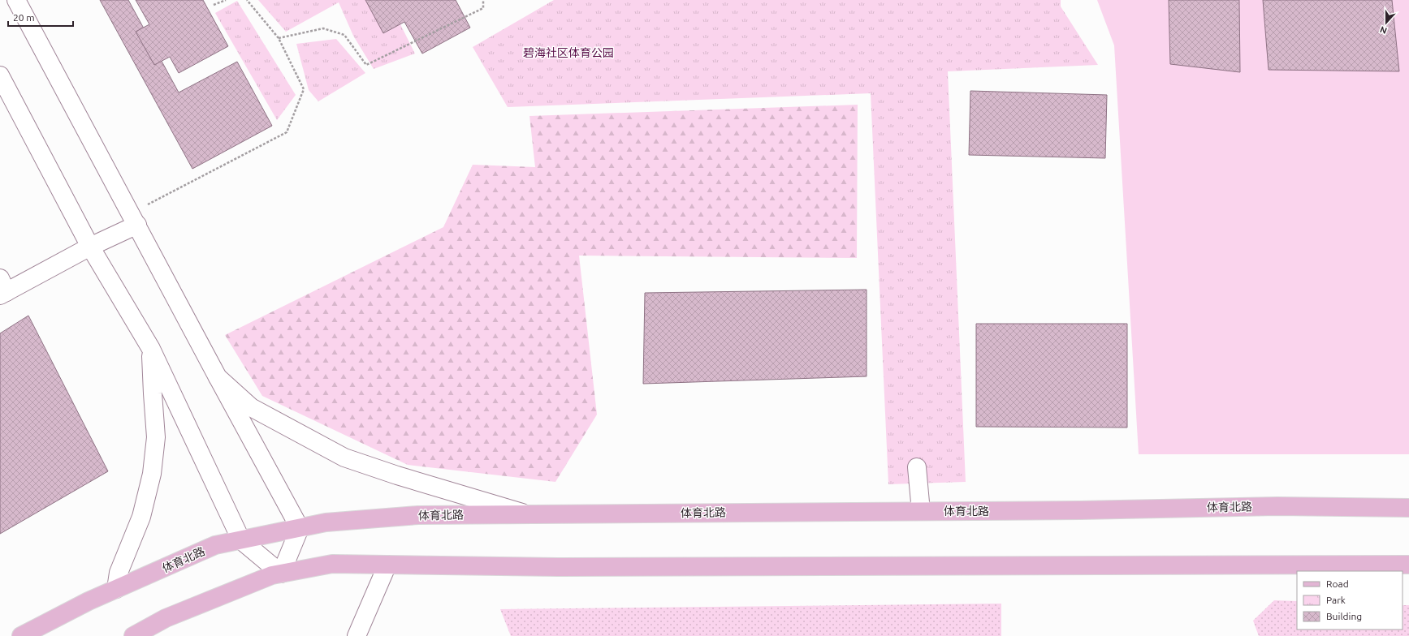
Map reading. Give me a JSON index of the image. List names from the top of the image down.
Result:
{
  "streets": {
    "main road": ["体育北路"]
  },
  "parks": ["碧海社区体育公园"],
  "legend": ["Road", "Park", "Building"],
  "scale_bar": "20 m",
  "north": "bottom"
}
